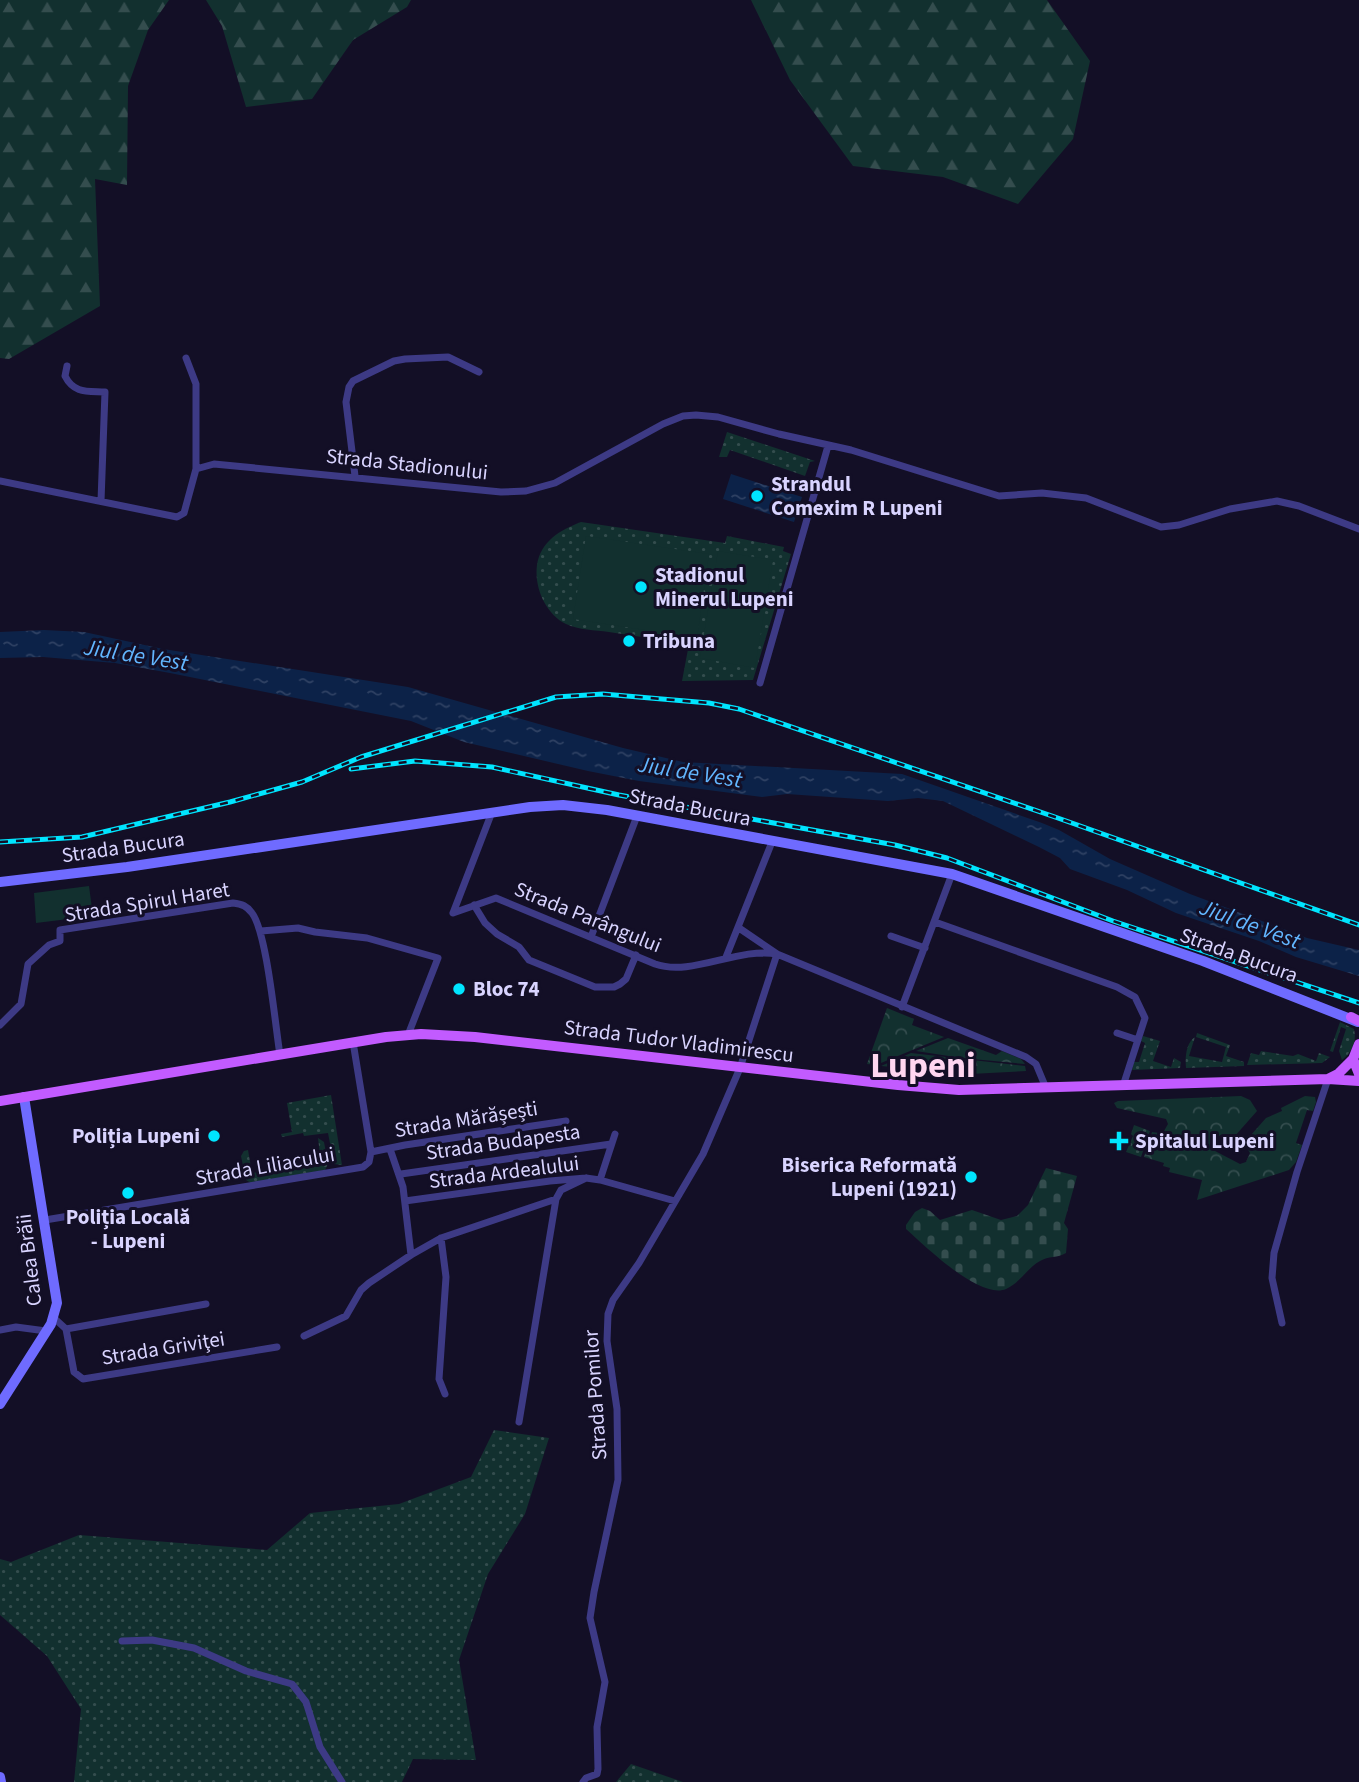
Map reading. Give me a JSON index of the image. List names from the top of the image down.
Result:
{
  "streets": {
    "main road": ["Strada Bucura", "Strada Tudor Vladimirescu", "Calea Brăii"],
    "street": [
      "Strada Stadionului",
      "Strada Spirul Haret",
      "Strada Parângului",
      "Strada Mărășești",
      "Strada Budapesta",
      "Strada Liliacului",
      "Strada Ardealului",
      "Strada Griviţei",
      "Strada Pomilor"
    ]
  },
  "crossings": [
    ["Strada Bucura", "Strada Parângului"],
    ["Strada Spirul Haret", "Strada Tudor Vladimirescu"],
    ["Strada Parângului", "Strada Tudor Vladimirescu"],
    ["Strada Tudor Vladimirescu", "Calea Brăii"],
    ["Strada Tudor Vladimirescu", "Strada Pomilor"],
    ["Strada Mărășești", "Strada Liliacului"],
    ["Strada Mărășești", "Strada Ardealului"],
    ["Strada Budapesta", "Strada Ardealului"],
    ["Strada Liliacului", "Calea Brăii"]
  ],
  "districts": ["Lupeni"],
  "water": ["Jiul de Vest"],
  "places": {
    "other": [
      "Strandul Comexim R Lupeni",
      "Stadionul Minerul Lupeni",
      "Tribuna",
      "Bloc 74",
      "Poliția Lupeni",
      "Biserica Reformată Lupeni (1921)",
      "Poliția Locală - Lupeni"
    ],
    "health": ["Spitalul Lupeni"]
  }
}
